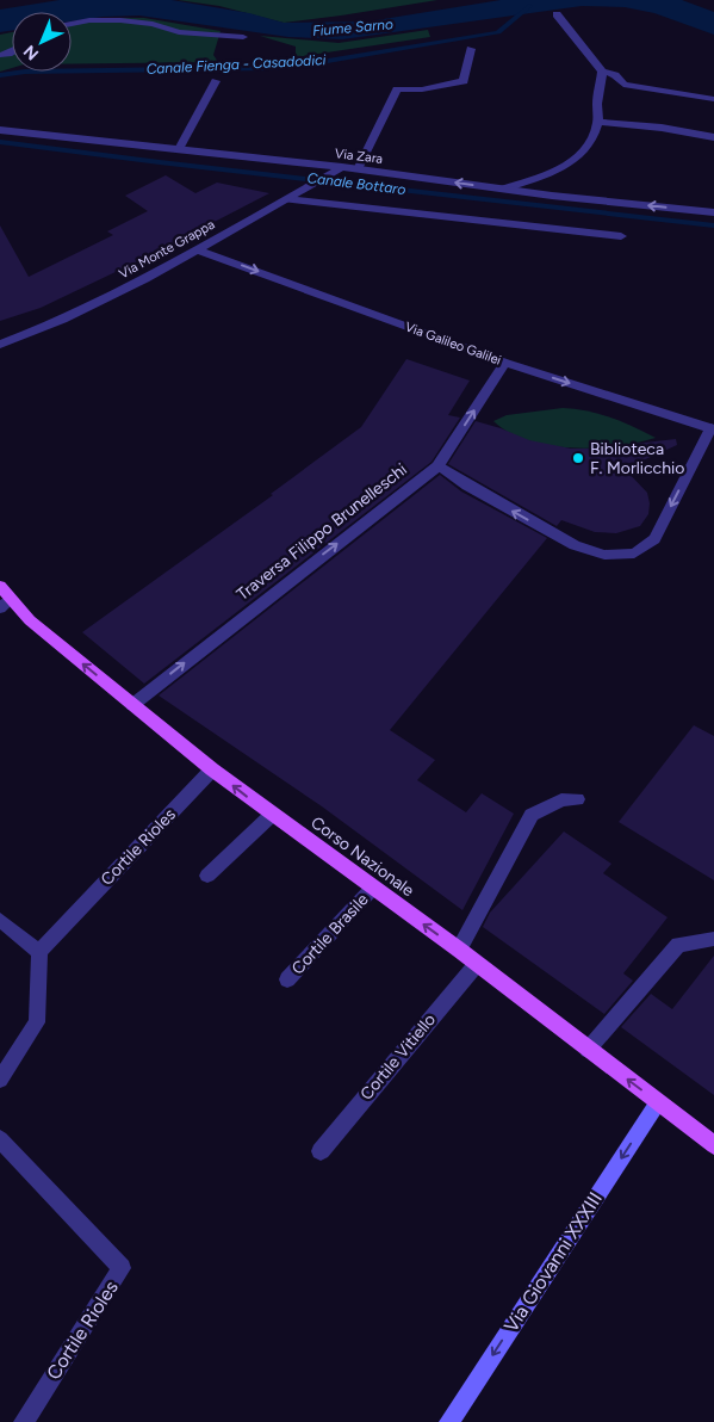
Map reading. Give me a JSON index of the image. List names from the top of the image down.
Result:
{
  "streets": {
    "main road": ["Corso Nazionale", "Via Giovanni XXXIII"],
    "street": [
      "Via Zara",
      "Via Monte Grappa",
      "Via Galileo Galilei",
      "Traversa Filippo Brunelleschi",
      "Cortile Rioles",
      "Cortile Brasile",
      "Cortile Vitiello"
    ]
  },
  "crossings": [
    ["Via Zara", "Via Monte Grappa"],
    ["Via Monte Grappa", "Via Galileo Galilei"],
    ["Via Galileo Galilei", "Traversa Filippo Brunelleschi"],
    ["Traversa Filippo Brunelleschi", "Corso Nazionale"],
    ["Cortile Rioles", "Corso Nazionale"],
    ["Corso Nazionale", "Cortile Brasile"],
    ["Corso Nazionale", "Cortile Vitiello"],
    ["Corso Nazionale", "Via Giovanni XXXIII"]
  ],
  "one_way": ["Traversa Filippo Brunelleschi", "Corso Nazionale", "Via Giovanni XXXIII"],
  "water": ["Fiume Sarno", "Canale Fienga - Casadodici", "Canale Bottaro"],
  "places": ["Biblioteca F. Morlicchio"],
  "north": "bottom left"
}
